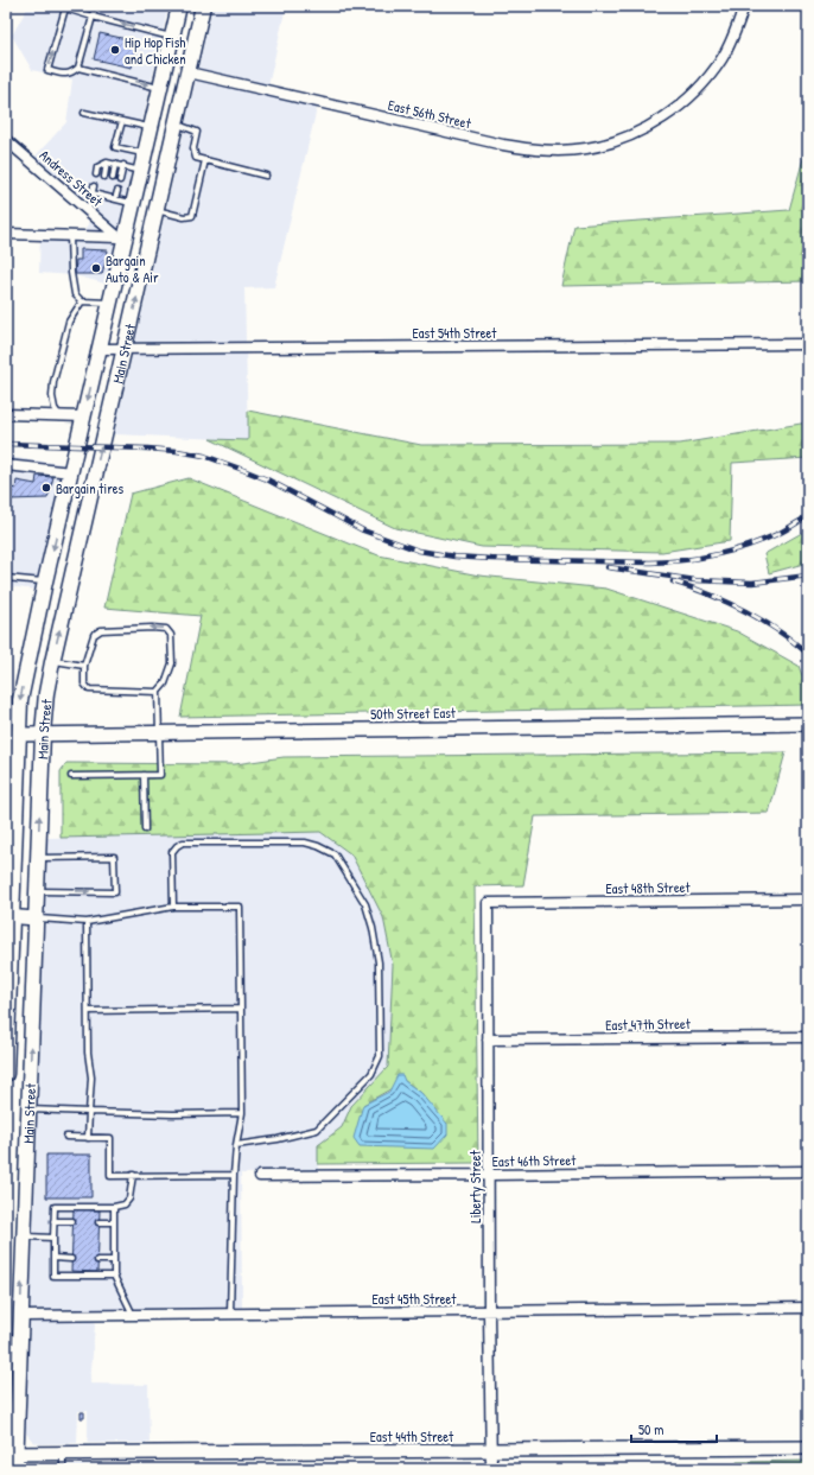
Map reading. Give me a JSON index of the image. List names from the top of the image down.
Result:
{
  "streets": {
    "main road": ["Main Street"],
    "street": [
      "East 56th Street",
      "Andress Street",
      "East 54th Street",
      "50th Street East",
      "East 48th Street",
      "East 47th Street",
      "East 46th Street",
      "Liberty Street",
      "East 45th Street",
      "East 44th Street"
    ]
  },
  "crossings": [
    ["East 56th Street", "Main Street"],
    ["Andress Street", "Main Street"],
    ["East 54th Street", "Main Street"],
    ["Main Street", "50th Street East"],
    ["Main Street", "East 45th Street"],
    ["Main Street", "East 44th Street"],
    ["East 48th Street", "Liberty Street"],
    ["East 47th Street", "Liberty Street"],
    ["East 46th Street", "Liberty Street"],
    ["Liberty Street", "East 45th Street"],
    ["Liberty Street", "East 44th Street"]
  ],
  "places": ["Hip Hop Fish and Chicken", "Bargain Auto & Air", "Bargain tires"],
  "scale_bar": "50 m"
}
